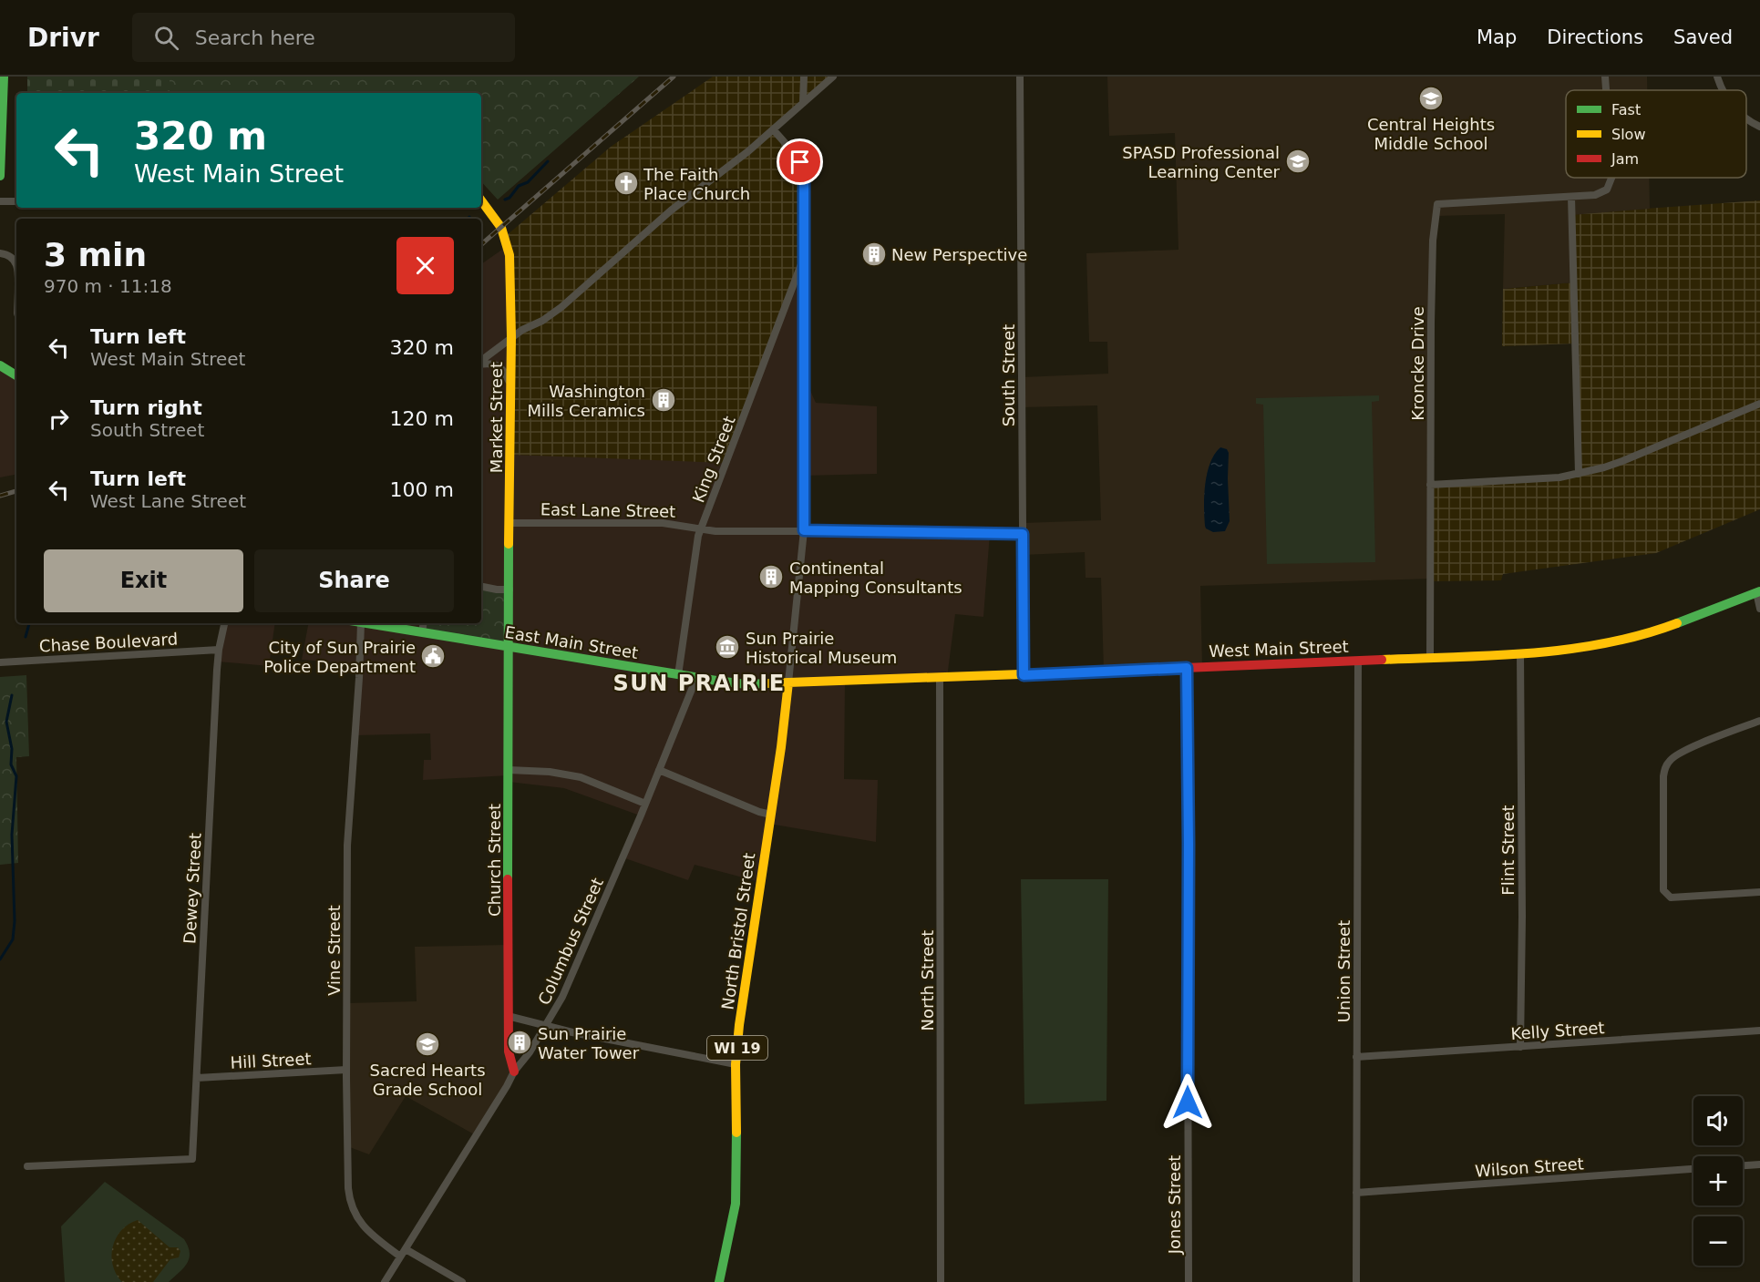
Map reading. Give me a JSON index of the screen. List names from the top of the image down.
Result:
{
  "streets": {
    "main road": [
      "Market Street",
      "East Main Street",
      "West Main Street",
      "Church Street",
      "North Bristol Street",
      "WI 19"
    ],
    "street": [
      "Kroncke Drive",
      "South Street",
      "King Street",
      "East Lane Street",
      "Chase Boulevard",
      "Flint Street",
      "Dewey Street",
      "Columbus Street",
      "Vine Street",
      "Union Street",
      "North Street",
      "Kelly Street",
      "Hill Street",
      "Wilson Street",
      "Jones Street"
    ]
  },
  "crossings": [
    ["Kroncke Drive", "West Main Street"],
    ["South Street", "East Lane Street"],
    ["South Street", "West Main Street"],
    ["Market Street", "East Lane Street"],
    ["Market Street", "East Main Street"],
    ["Market Street", "Church Street"],
    ["King Street", "East Lane Street"],
    ["King Street", "East Main Street"],
    ["Chase Boulevard", "Dewey Street"],
    ["East Main Street", "West Main Street"],
    ["East Main Street", "Church Street"],
    ["East Main Street", "North Bristol Street"],
    ["East Main Street", "Columbus Street"],
    ["West Main Street", "Flint Street"],
    ["West Main Street", "North Bristol Street"],
    ["West Main Street", "Union Street"],
    ["West Main Street", "North Street"],
    ["West Main Street", "Jones Street"],
    ["Flint Street", "Kelly Street"],
    ["Church Street", "Columbus Street"],
    ["Dewey Street", "Hill Street"],
    ["Columbus Street", "Vine Street"],
    ["Vine Street", "Hill Street"],
    ["Union Street", "Kelly Street"],
    ["Union Street", "Wilson Street"]
  ],
  "districts": ["SUN PRAIRIE"],
  "places": {
    "school or university": ["Central Heights Middle School", "SPASD Professional Learning Center", "Sacred Hearts Grade School"],
    "church": ["The Faith Place Church"],
    "building": [
      "New Perspective",
      "Washington Mills Ceramics",
      "Continental Mapping Consultants",
      "Sun Prairie Water Tower"
    ],
    "museum": ["Sun Prairie Historical Museum"],
    "public building": ["City of Sun Prairie Police Department"]
  },
  "legend": ["Fast", "Slow", "Jam"],
  "page": {
    "header": "Drivr",
    "search": "Search here",
    "nav": ["Map", "Directions", "Saved"],
    "turn": ["320 m", "West Main Street"],
    "heading": ["3 min", "970 m · 11:18"],
    "list": [
      {
        "name": "Turn left",
        "note": "West Main Street",
        "value": "320 m"
      },
      {
        "name": "Turn right",
        "note": "South Street",
        "value": "120 m"
      },
      {
        "name": "Turn left",
        "note": "West Lane Street",
        "value": "100 m"
      }
    ],
    "buttons": ["Exit", "Share"],
    "map_buttons": ["+", "−"]
  }
}
